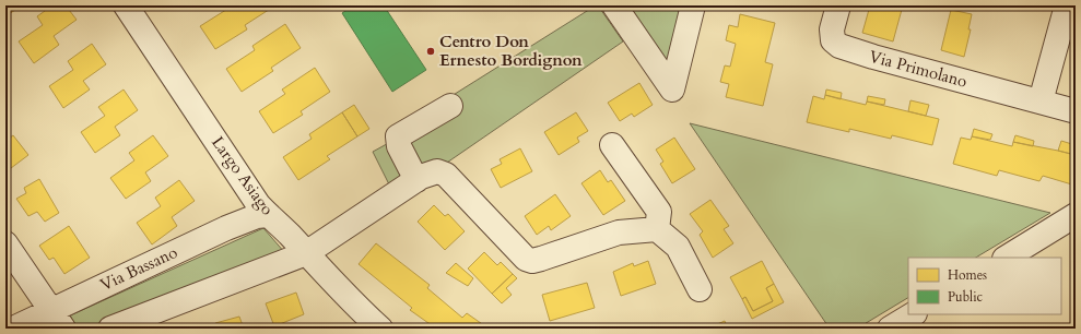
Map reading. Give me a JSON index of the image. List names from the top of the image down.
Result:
{
  "streets": {
    "street": ["Via Primolano", "Largo Asiago", "Via Bassano"]
  },
  "crossings": [
    ["Largo Asiago", "Via Bassano"]
  ],
  "places": ["Centro Don Ernesto Bordignon"],
  "legend": ["Homes", "Public"]
}
